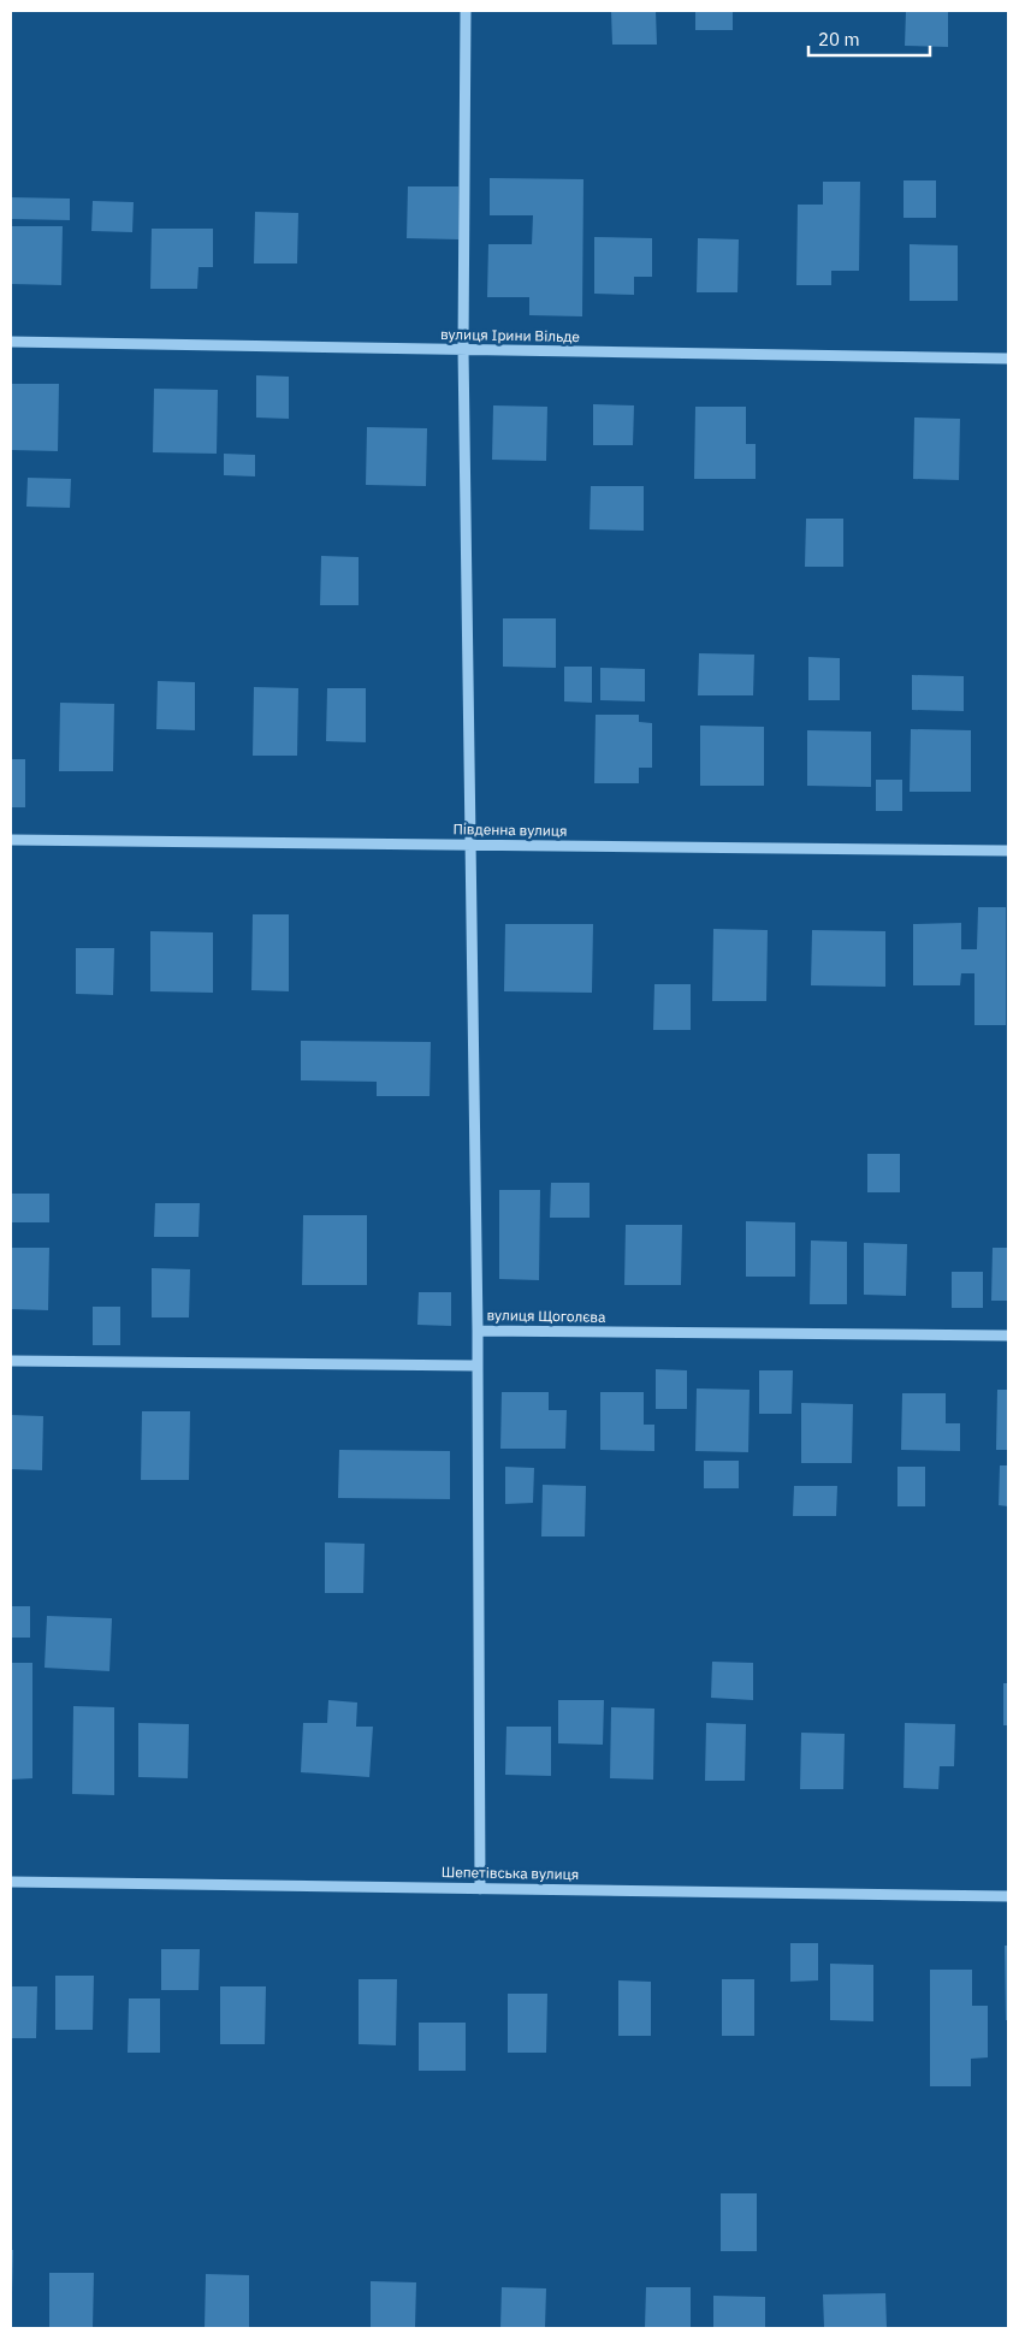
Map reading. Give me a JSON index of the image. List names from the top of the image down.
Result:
{
  "streets": {
    "street": [
      "вулиця Ірини Вільде",
      "Південна вулиця",
      "вулиця Щоголєва",
      "Шепетівська вулиця"
    ]
  },
  "crossings": [
    ["вулиця Щоголєва", "Шепетівська вулиця"]
  ],
  "scale_bar": "20 m"
}
